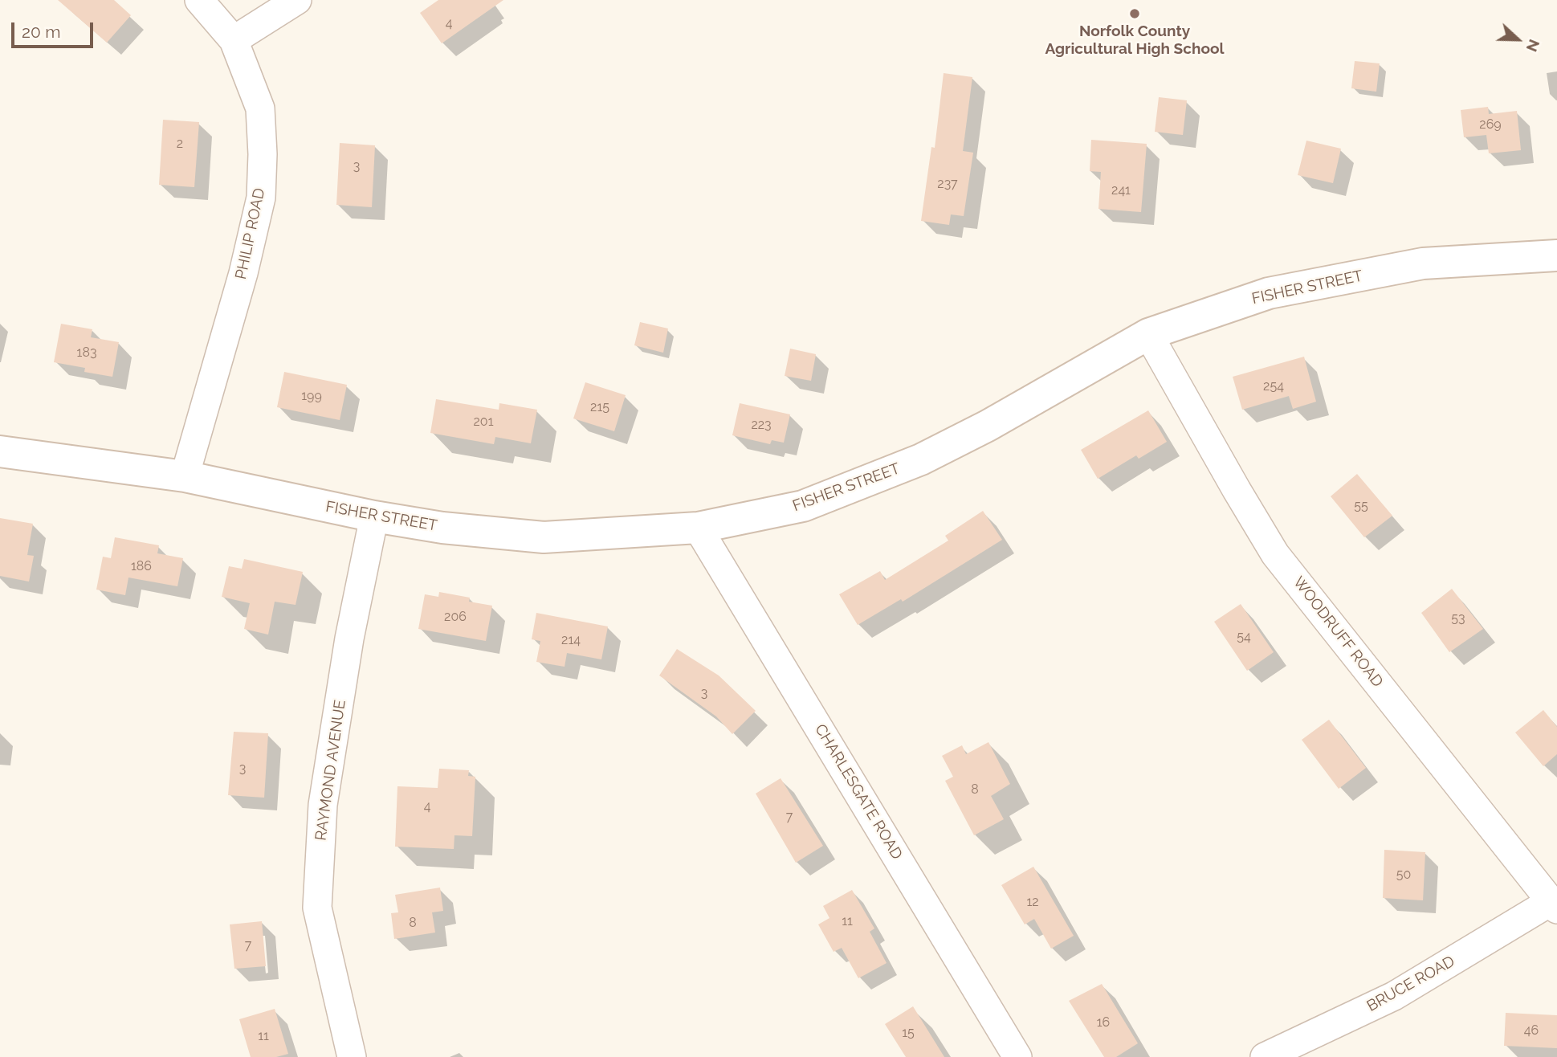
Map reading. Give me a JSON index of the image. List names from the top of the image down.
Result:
{
  "streets": {
    "main road": ["FISHER STREET"],
    "street": [
      "PHILIP ROAD",
      "WOODRUFF ROAD",
      "RAYMOND AVENUE",
      "CHARLESGATE ROAD",
      "BRUCE ROAD"
    ]
  },
  "crossings": [
    ["PHILIP ROAD", "FISHER STREET"],
    ["FISHER STREET", "WOODRUFF ROAD"],
    ["FISHER STREET", "RAYMOND AVENUE"],
    ["FISHER STREET", "CHARLESGATE ROAD"],
    ["WOODRUFF ROAD", "BRUCE ROAD"]
  ],
  "places": ["Norfolk County Agricultural High School"],
  "house_numbers": [
    "4",
    "269",
    "2",
    "3",
    "237",
    "241",
    "183",
    "254",
    "199",
    "215",
    "201",
    "223",
    "55",
    "186",
    "206",
    "53",
    "54",
    "214",
    "3",
    "3",
    "8",
    "4",
    "7",
    "50",
    "12",
    "11",
    "8",
    "7",
    "16",
    "46",
    "15",
    "11"
  ],
  "scale_bar": "20 m",
  "north": "right"
}
